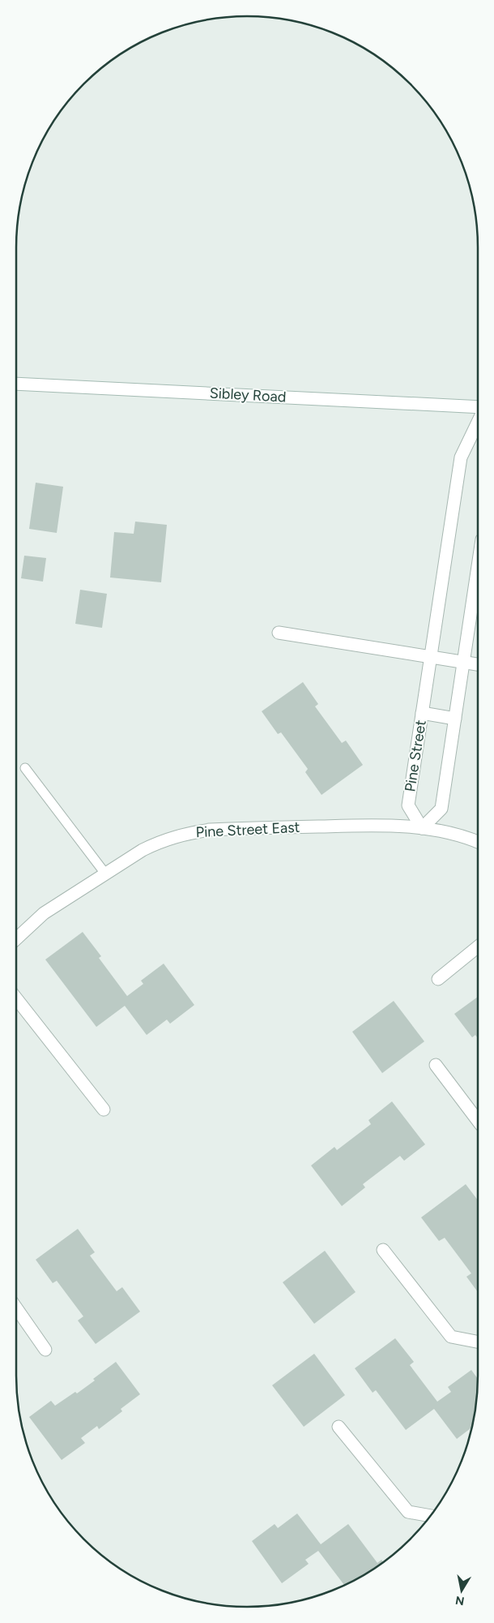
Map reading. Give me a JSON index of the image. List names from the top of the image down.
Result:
{
  "streets": {
    "street": ["Sibley Road", "Pine Street", "Pine Street East"]
  },
  "crossings": [
    ["Pine Street", "Pine Street East"]
  ],
  "north": "bottom"
}
